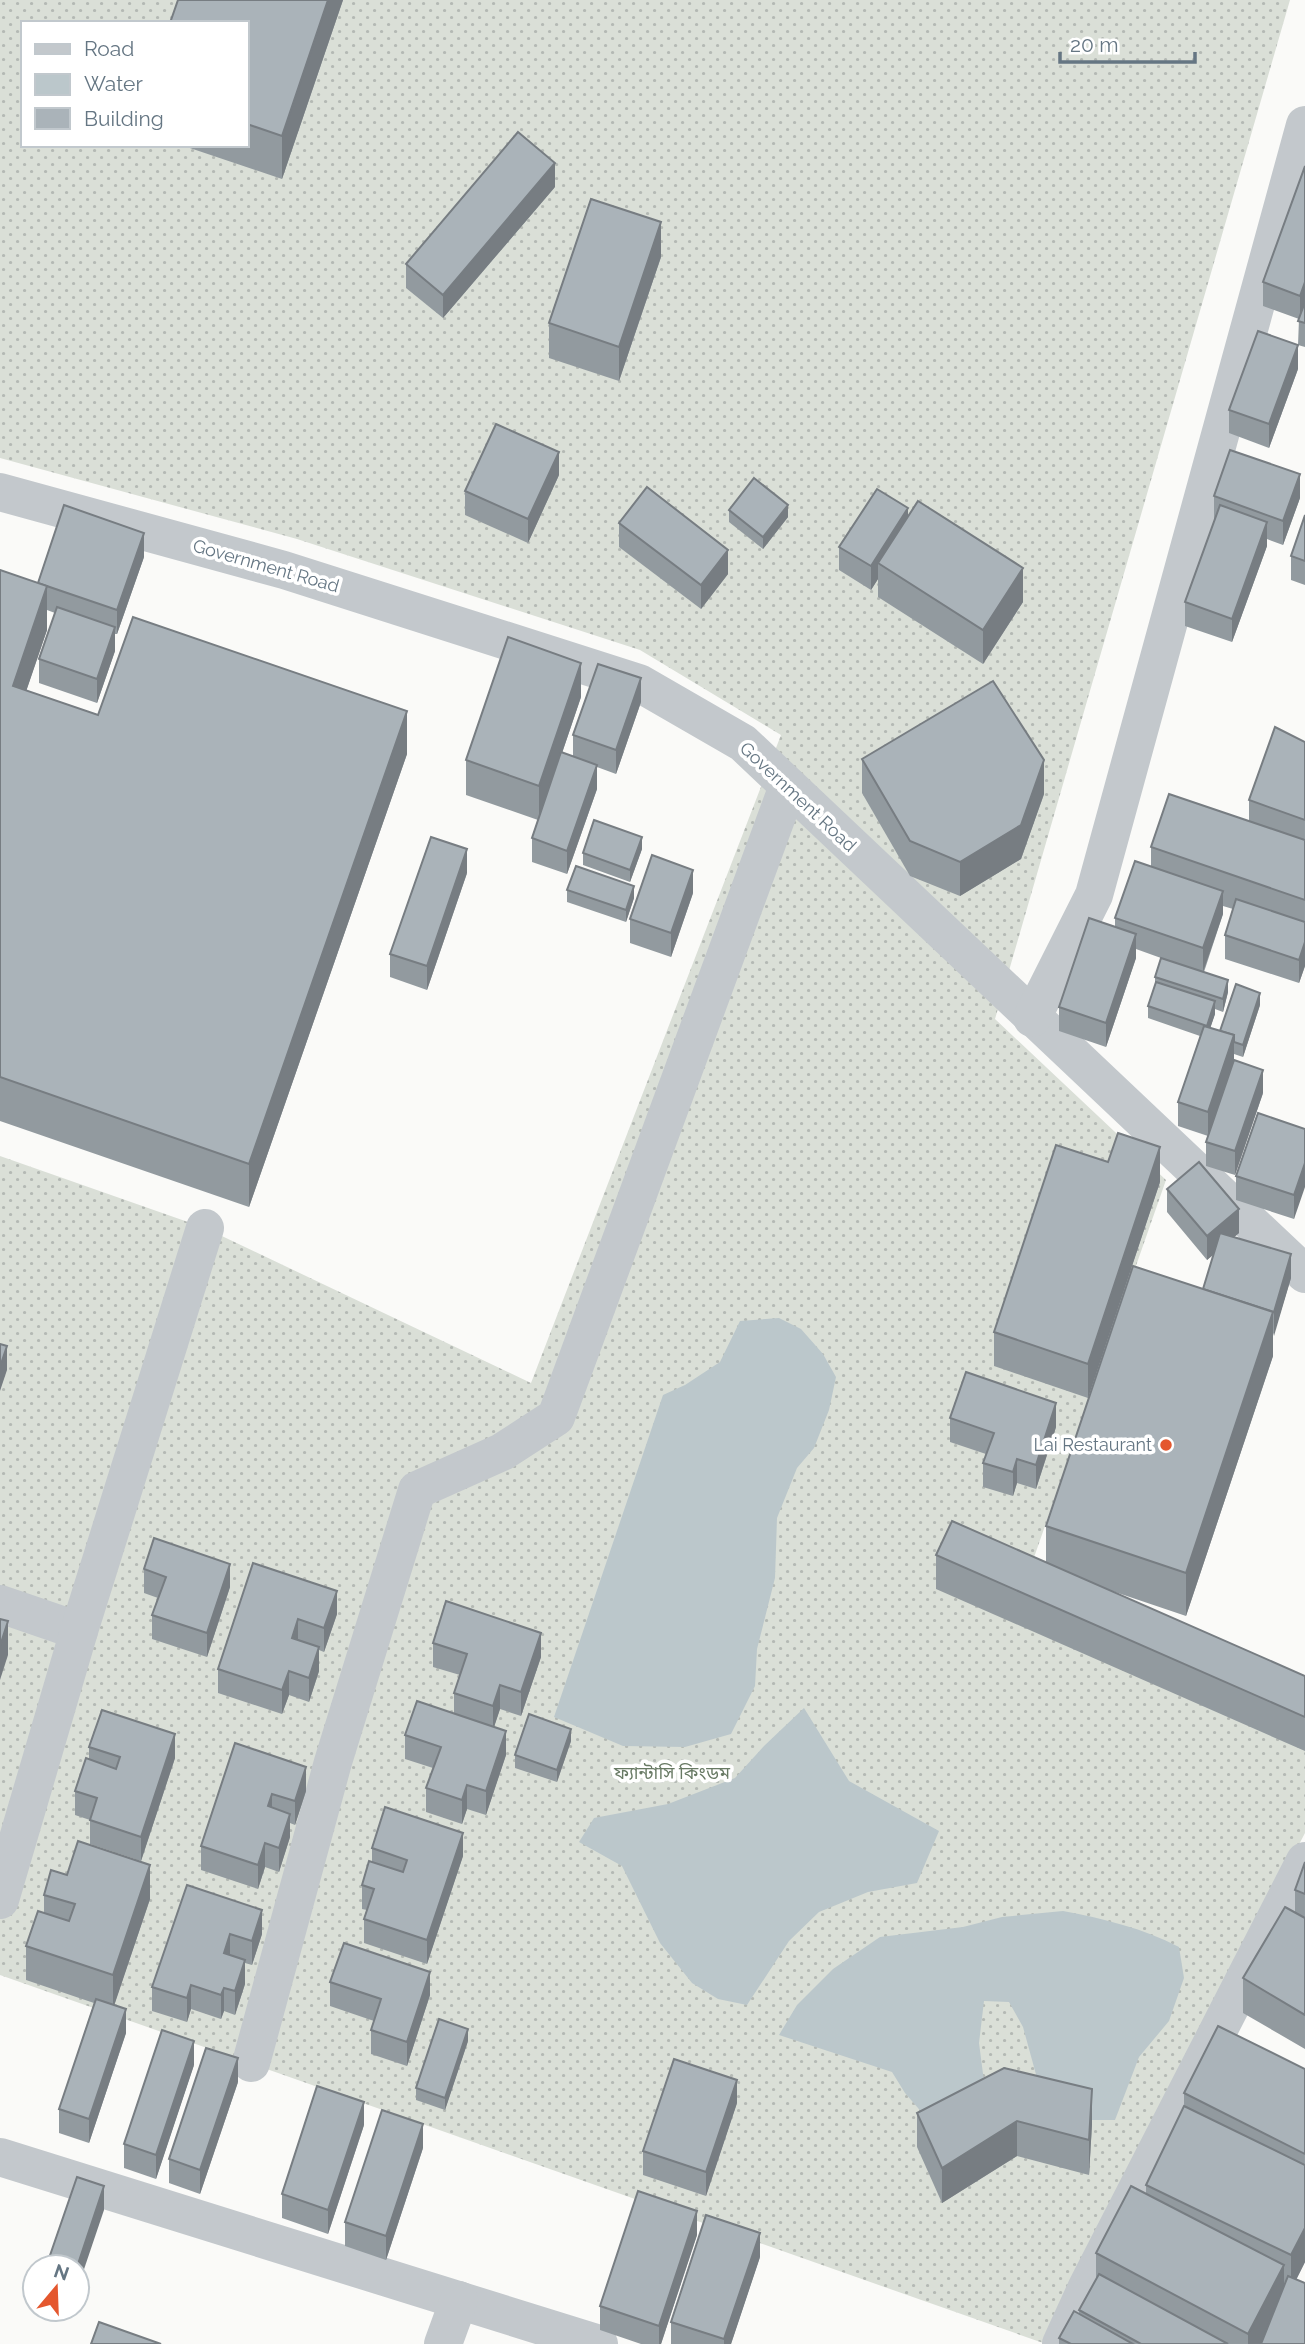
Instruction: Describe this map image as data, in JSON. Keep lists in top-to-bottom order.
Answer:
{
  "streets": {
    "street": ["Government Road"]
  },
  "parks": ["ফ্যান্টাসি কিংডম"],
  "places": ["Lai Restaurant"],
  "legend": ["Road", "Water", "Building"],
  "scale_bar": "20 m",
  "north": "top"
}
